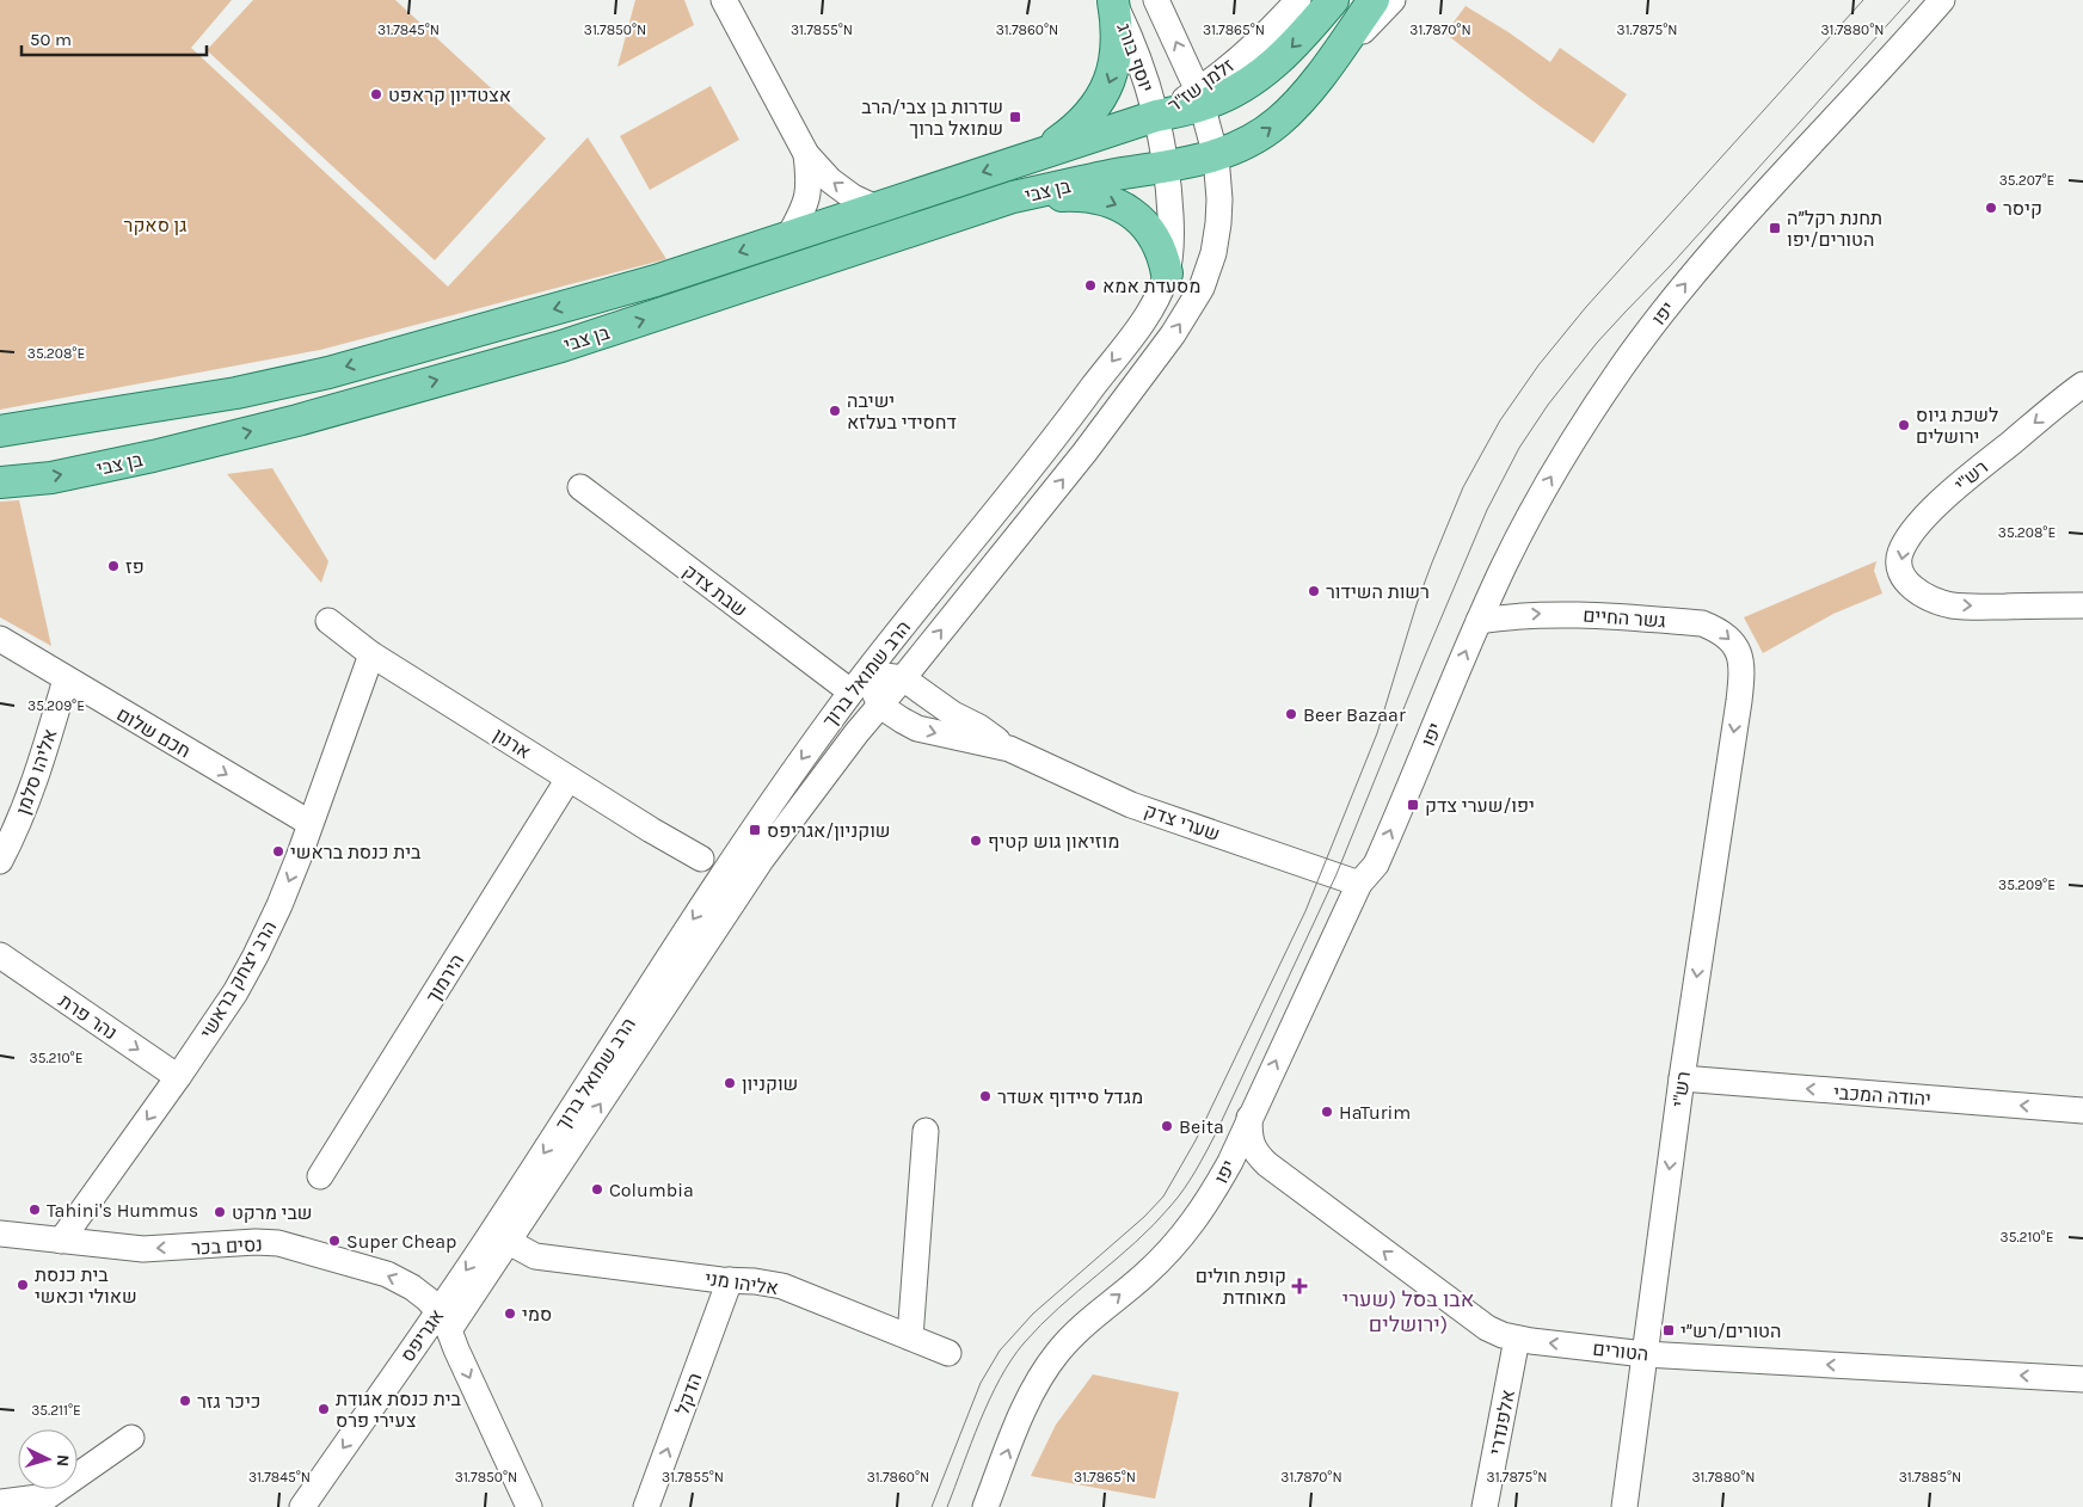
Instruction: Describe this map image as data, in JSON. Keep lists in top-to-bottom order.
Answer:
{
  "streets": {
    "main road": ["זלמן שז\"ר", "בן צבי"],
    "street": [
      "יוסף בורג",
      "יפו",
      "רש\"י",
      "שבת צדק",
      "גשר החיים",
      "הרב שמואל ברוך",
      "חכם שלום",
      "ארנון",
      "אליהו סלמן",
      "שערי צדק",
      "הירמוך",
      "הרב יצחק בראשי",
      "נהר פרת",
      "יהודה המכבי",
      "נסים בכר",
      "אליהו מני",
      "אגריפס",
      "הטורים",
      "הדקל",
      "אלפנדרי"
    ]
  },
  "crossings": [
    ["יוסף בורג", "זלמן שז\"ר"],
    ["יוסף בורג", "בן צבי"],
    ["יוסף בורג", "הרב שמואל ברוך"],
    ["זלמן שז\"ר", "בן צבי"],
    ["זלמן שז\"ר", "הרב שמואל ברוך"],
    ["בן צבי", "הרב שמואל ברוך"],
    ["יפו", "גשר החיים"],
    ["יפו", "שערי צדק"],
    ["יפו", "הטורים"],
    ["רש\"י", "גשר החיים"],
    ["רש\"י", "יהודה המכבי"],
    ["רש\"י", "הטורים"],
    ["שבת צדק", "הרב שמואל ברוך"],
    ["שבת צדק", "שערי צדק"],
    ["הרב שמואל ברוך", "שערי צדק"],
    ["הרב שמואל ברוך", "אליהו מני"],
    ["הרב שמואל ברוך", "אגריפס"],
    ["חכם שלום", "אליהו סלמן"],
    ["חכם שלום", "הרב יצחק בראשי"],
    ["ארנון", "הירמוך"],
    ["ארנון", "הרב יצחק בראשי"],
    ["הרב יצחק בראשי", "נהר פרת"],
    ["הרב יצחק בראשי", "נסים בכר"],
    ["נסים בכר", "אגריפס"],
    ["אליהו מני", "אגריפס"],
    ["אליהו מני", "הדקל"],
    ["הטורים", "אלפנדרי"]
  ],
  "one_way": [
    "יפו",
    "גשר החיים",
    "חכם שלום",
    "הרב יצחק בראשי",
    "נהר פרת",
    "יהודה המכבי",
    "נסים בכר",
    "אגריפס",
    "הטורים",
    "הדקל"
  ],
  "districts": ["אבו בסל (שערי ירושלים)"],
  "parks": ["גן סאקר"],
  "places": {
    "other": [
      "אצטדיון קראפט",
      "קיסר",
      "מסעדת אמא",
      "ישיבה דחסידי בעלזא",
      "לשכת גיוס ירושלים",
      "פז",
      "רשות השידור",
      "Beer Bazaar",
      "מוזיאון גוש קטיף",
      "בית כנסת בראשי",
      "שוקניון",
      "מגדל סיידוף אשדר",
      "HaTurim",
      "Beita",
      "Columbia",
      "Tahini's Hummus",
      "שבי מרקט",
      "Super Cheap",
      "בית כנסת שאולי וכאשי",
      "סמי",
      "כיכר גזר",
      "בית כנסת אגודת צעירי פרס"
    ],
    "transit": [
      "שדרות בן צבי/הרב שמואל ברוך",
      "תחנת רקל״ה הטורים/יפו",
      "יפו/שערי צדק",
      "שוקניון/אגריפס",
      "הטורים/רש״י"
    ],
    "health": ["קופת חולים מאוחדת"]
  },
  "scale_bar": "50 m",
  "north": "right",
  "coordinates": [
    "31.7845°N",
    "31.7850°N",
    "31.7855°N",
    "31.7860°N",
    "31.7865°N",
    "31.7870°N",
    "31.7875°N",
    "31.7880°N",
    "35.207°E",
    "35.208°E",
    "35.209°E",
    "35.210°E",
    "35.211°E",
    "31.7885°N"
  ]
}
